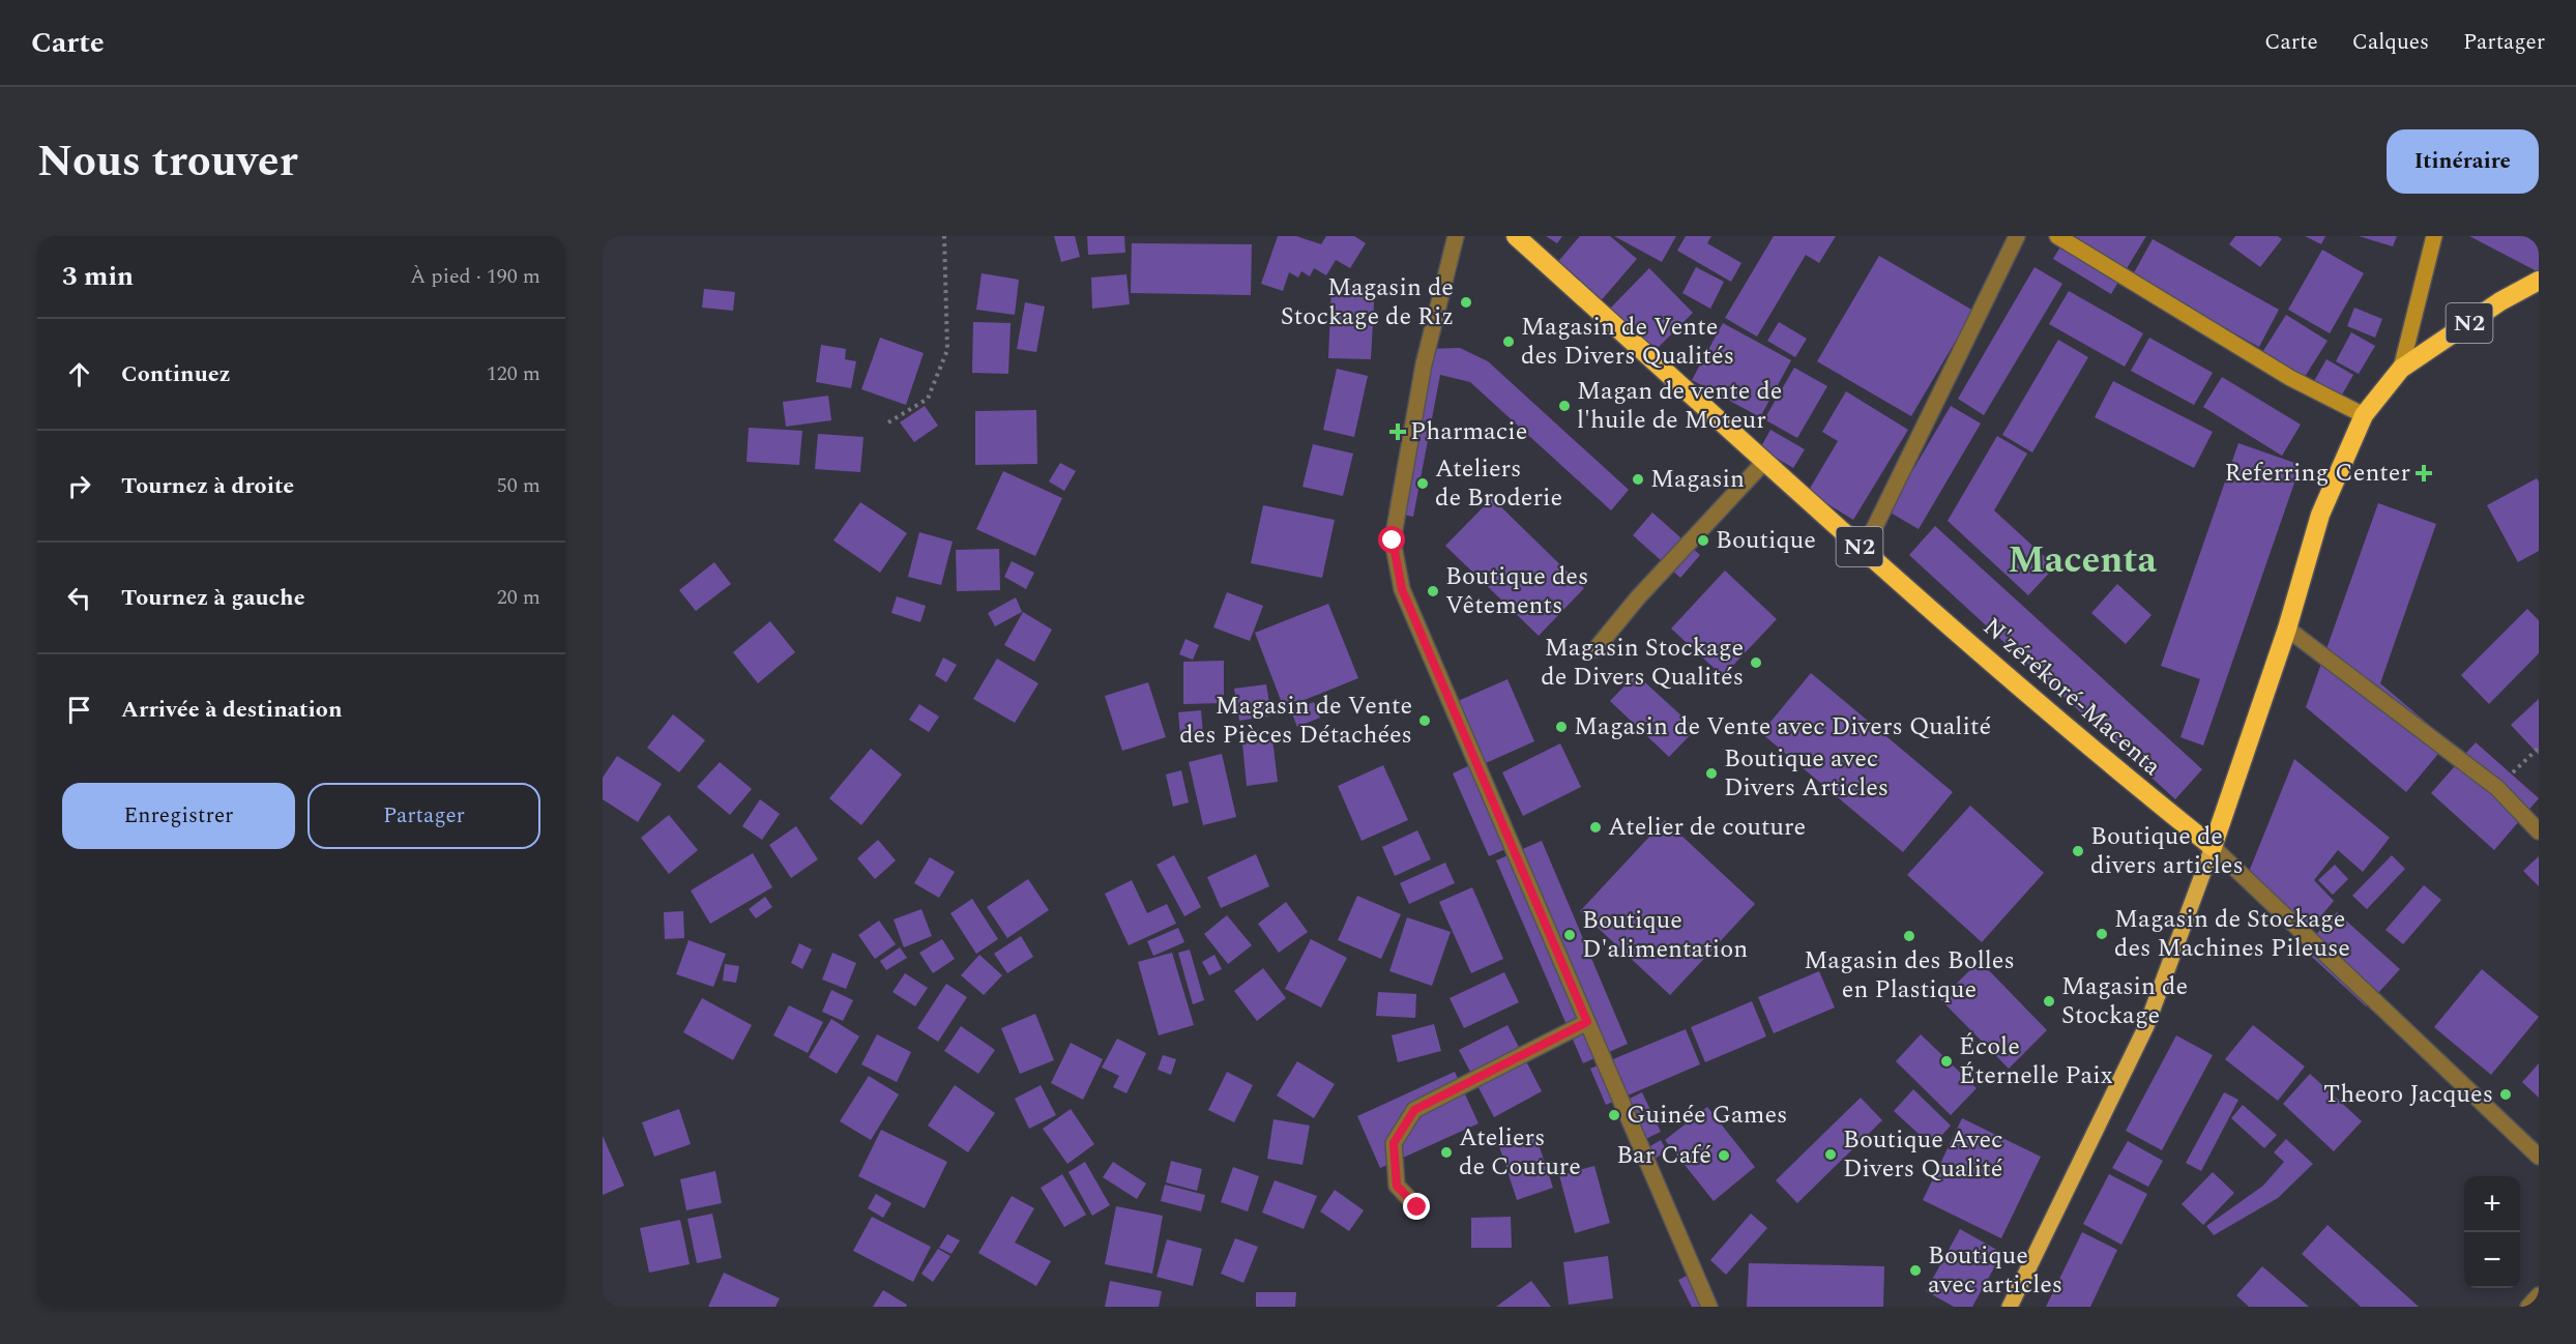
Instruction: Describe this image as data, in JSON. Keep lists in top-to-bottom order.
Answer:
{
  "streets": {
    "highway": ["N2", "N'zérékoré-Macenta"]
  },
  "crossings": [
    ["N2", "N'zérékoré-Macenta"]
  ],
  "districts": ["Macenta"],
  "places": {
    "other": [
      "Magasin de Stockage de Riz",
      "Magasin de Vente des Divers Qualités",
      "Magan de vente de l'huile de Moteur",
      "Magasin",
      "Ateliers de Broderie",
      "Boutique",
      "Boutique des Vêtements",
      "Magasin Stockage de Divers Qualités",
      "Magasin de Vente des Pièces Détachées",
      "Magasin de Vente avec Divers Qualité",
      "Boutique avec Divers Articles",
      "Atelier de couture",
      "Boutique de divers articles",
      "Magasin de Stockage des Machines Pileuse",
      "Boutique D'alimentation",
      "Magasin des Bolles en Plastique",
      "Magasin de Stockage",
      "École Éternelle Paix",
      "Theoro Jacques",
      "Guinée Games",
      "Ateliers de Couture",
      "Boutique Avec Divers Qualité",
      "Bar Café",
      "Boutique avec articles"
    ],
    "health": ["Pharmacie", "Referring Center"]
  },
  "page": {
    "header": "Carte",
    "nav": ["Carte", "Calques", "Partager"],
    "title": "Nous trouver",
    "buttons": [
      "Itinéraire",
      ["Enregistrer", "Partager"]
    ],
    "heading": ["3 min", "À pied · 190 m"],
    "list": [
      ["Continuez", "120 m"],
      ["Tournez à droite", "50 m"],
      ["Tournez à gauche", "20 m"],
      "Arrivée à destination"
    ],
    "map_buttons": ["+", "−"]
  }
}
